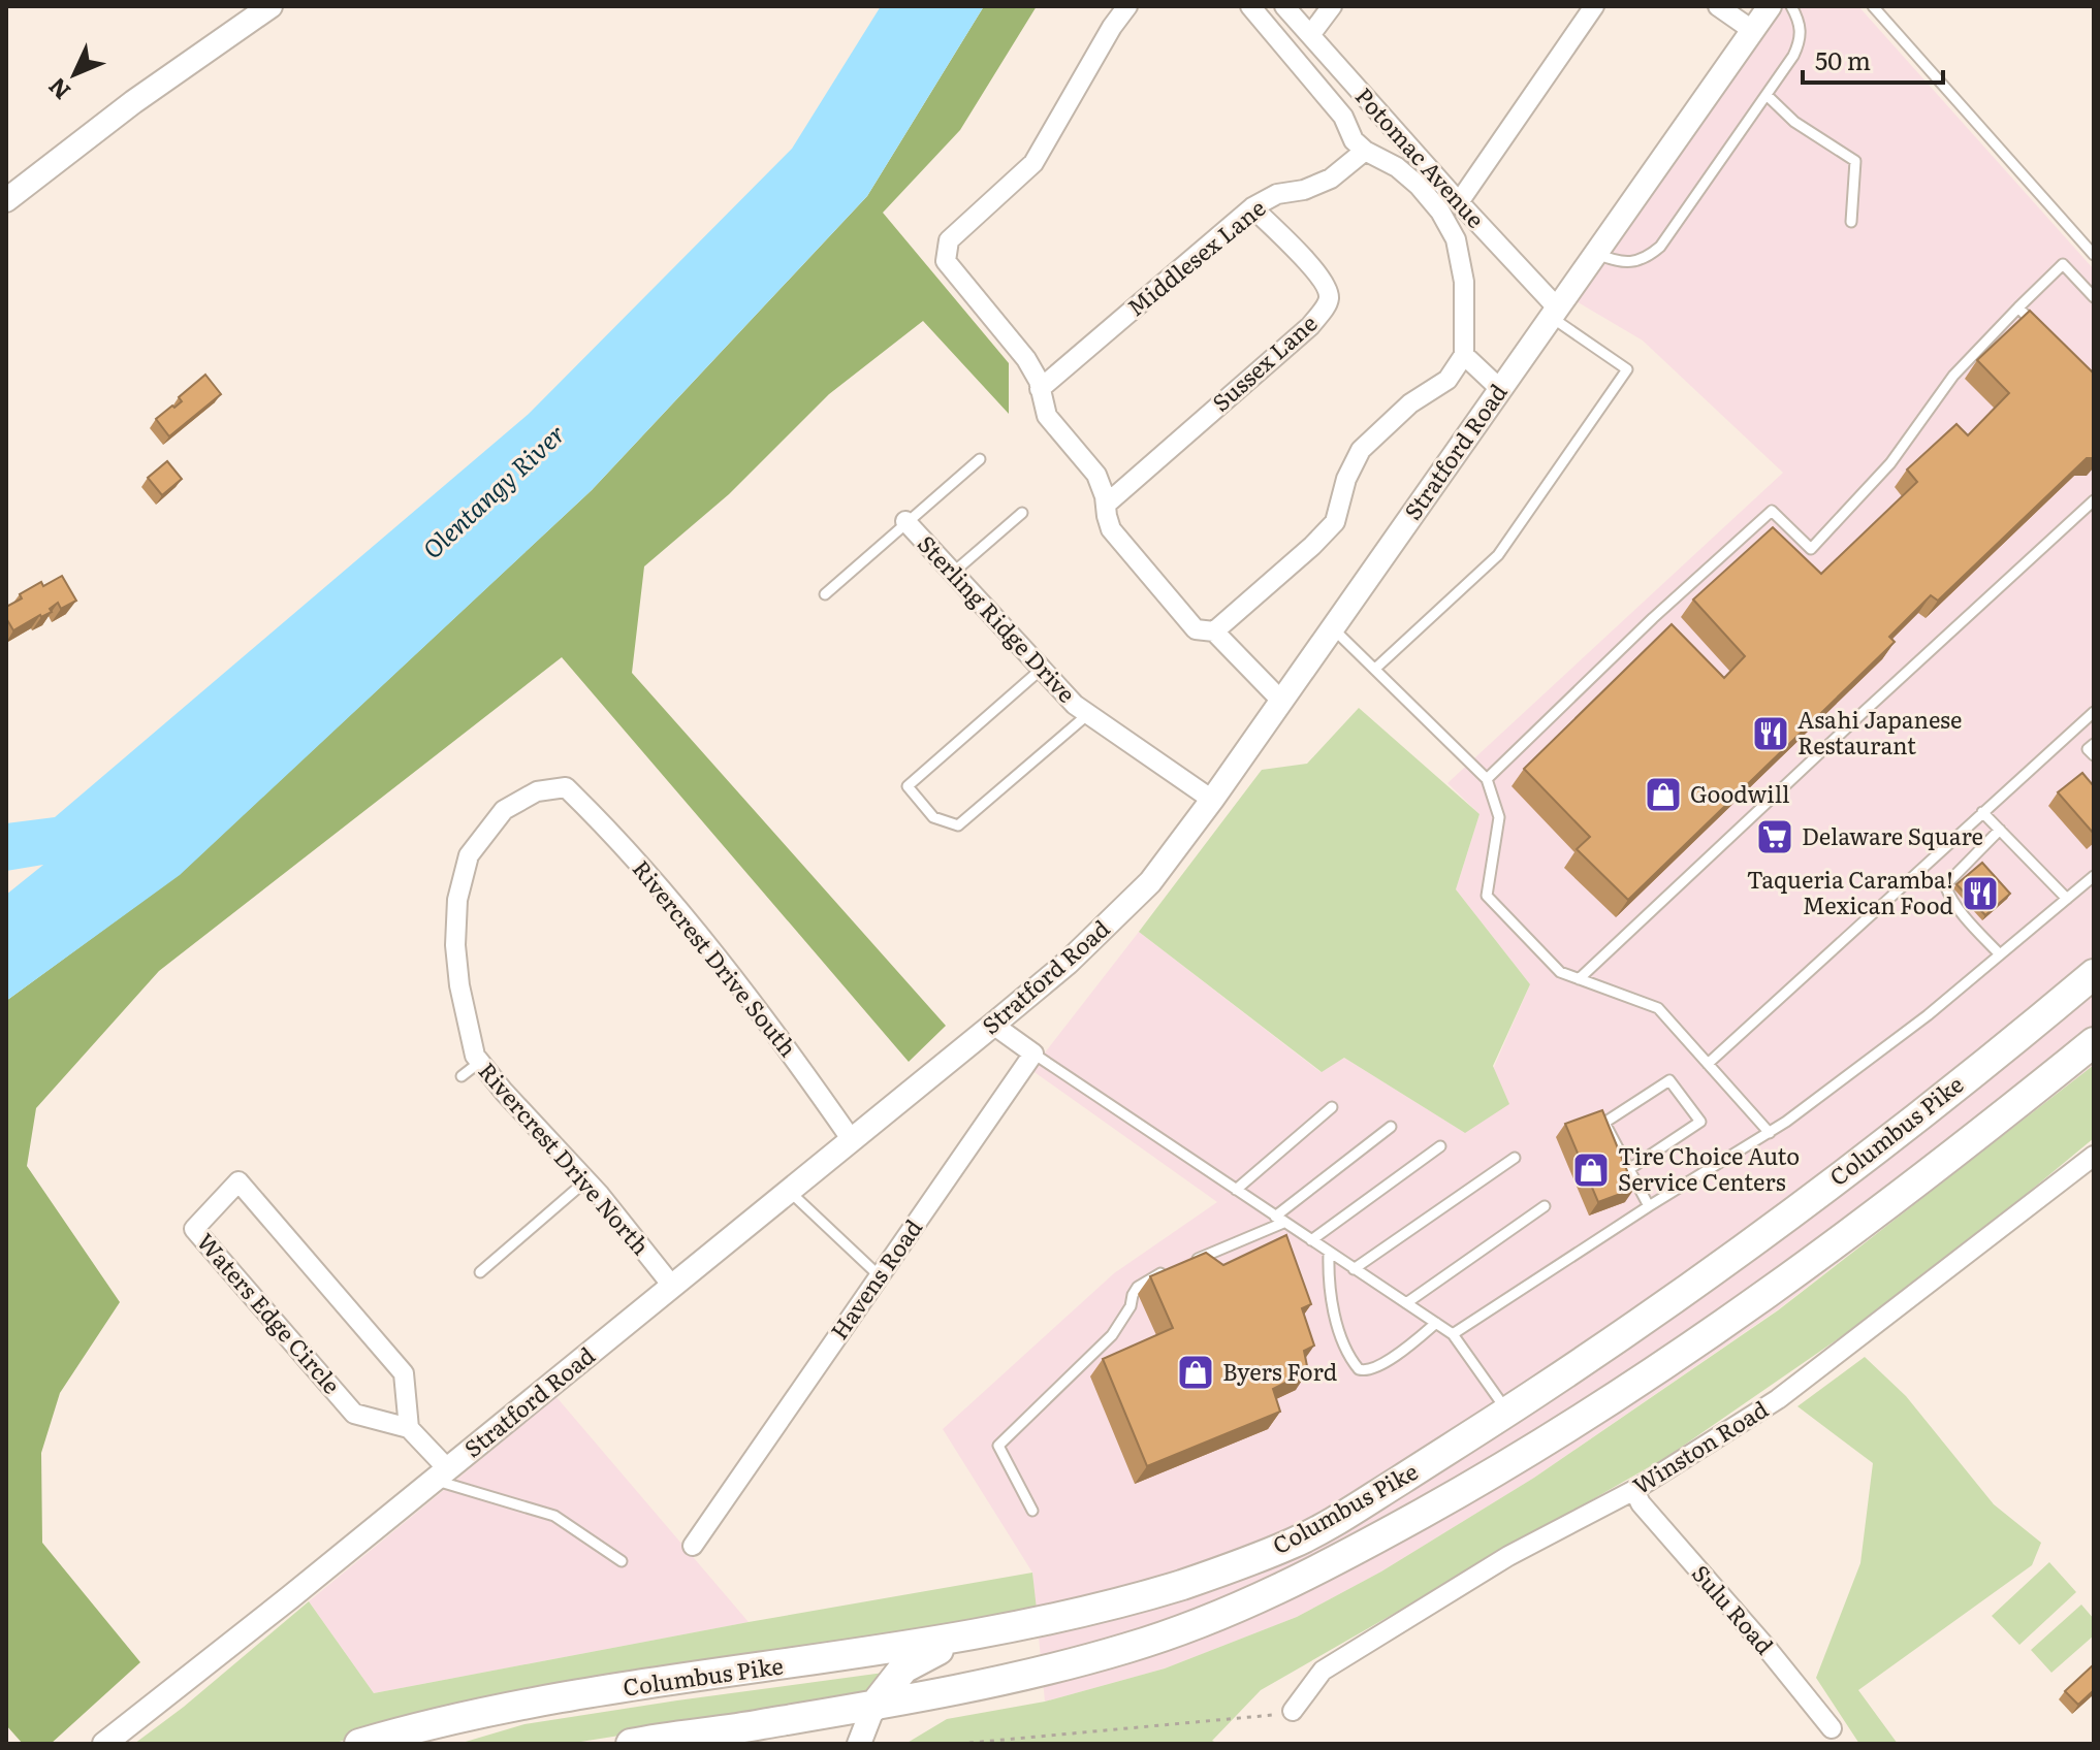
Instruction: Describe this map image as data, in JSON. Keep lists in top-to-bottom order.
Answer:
{
  "streets": {
    "highway": ["Columbus Pike"],
    "street": [
      "Potomac Avenue",
      "Middlesex Lane",
      "Sussex Lane",
      "Stratford Road",
      "Sterling Ridge Drive",
      "Rivercrest Drive South",
      "Rivercrest Drive North",
      "Havens Road",
      "Waters Edge Circle",
      "Winston Road",
      "Sulu Road"
    ]
  },
  "crossings": [
    ["Potomac Avenue", "Stratford Road"],
    ["Middlesex Lane", "Sussex Lane"],
    ["Stratford Road", "Sterling Ridge Drive"],
    ["Stratford Road", "Rivercrest Drive South"],
    ["Stratford Road", "Rivercrest Drive North"],
    ["Rivercrest Drive South", "Rivercrest Drive North"],
    ["Winston Road", "Sulu Road"]
  ],
  "water": ["Olentangy River"],
  "places": {
    "restaurant": ["Asahi Japanese Restaurant", "Taqueria Caramba! Mexican Food"],
    "shop": ["Goodwill", "Tire Choice Auto Service Centers", "Byers Ford"],
    "supermarket": ["Delaware Square"]
  },
  "scale_bar": "50 m",
  "north": "bottom left"
}
